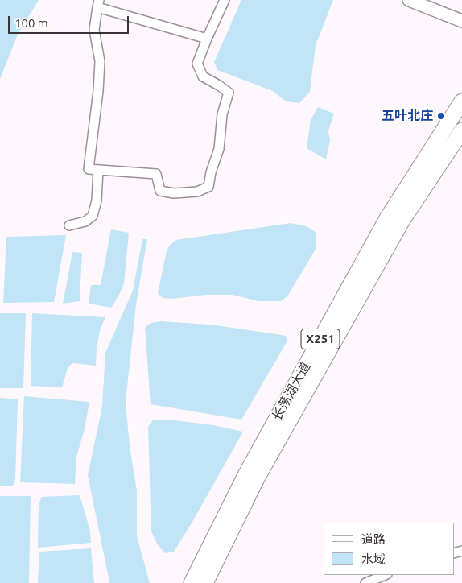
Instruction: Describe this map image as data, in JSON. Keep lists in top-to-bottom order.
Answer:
{
  "streets": {
    "main road": ["X251", "长荡湖大道"]
  },
  "places": ["五叶北庄"],
  "legend": ["道路", "水域"],
  "scale_bar": "100 m"
}
